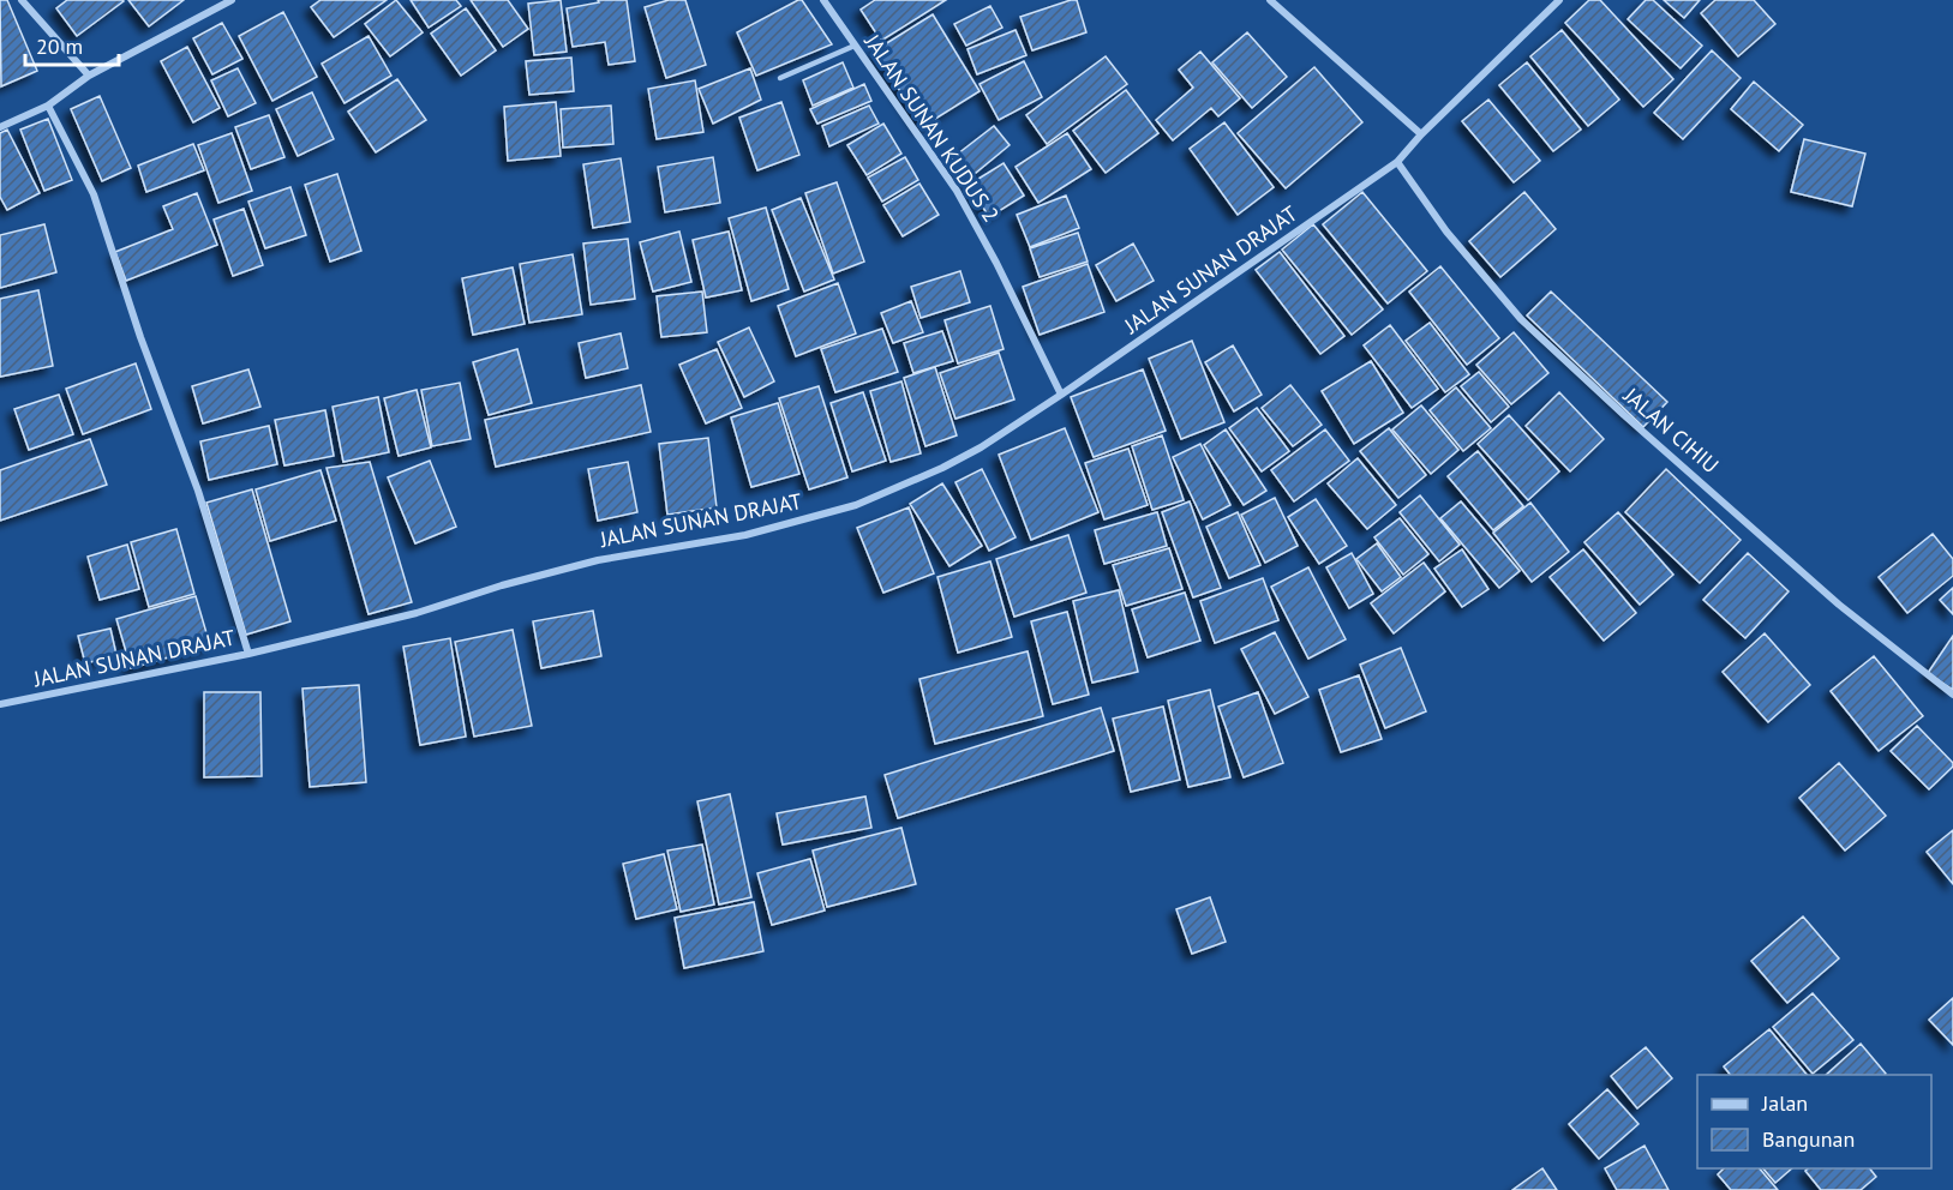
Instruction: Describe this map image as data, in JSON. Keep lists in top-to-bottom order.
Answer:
{
  "streets": {
    "street": ["JALAN SUNAN KUDUS 2", "JALAN SUNAN DRAJAT", "JALAN CIHIU"]
  },
  "crossings": [
    ["JALAN SUNAN KUDUS 2", "JALAN SUNAN DRAJAT"],
    ["JALAN SUNAN DRAJAT", "JALAN CIHIU"]
  ],
  "legend": ["Jalan", "Bangunan"],
  "scale_bar": "20 m"
}
